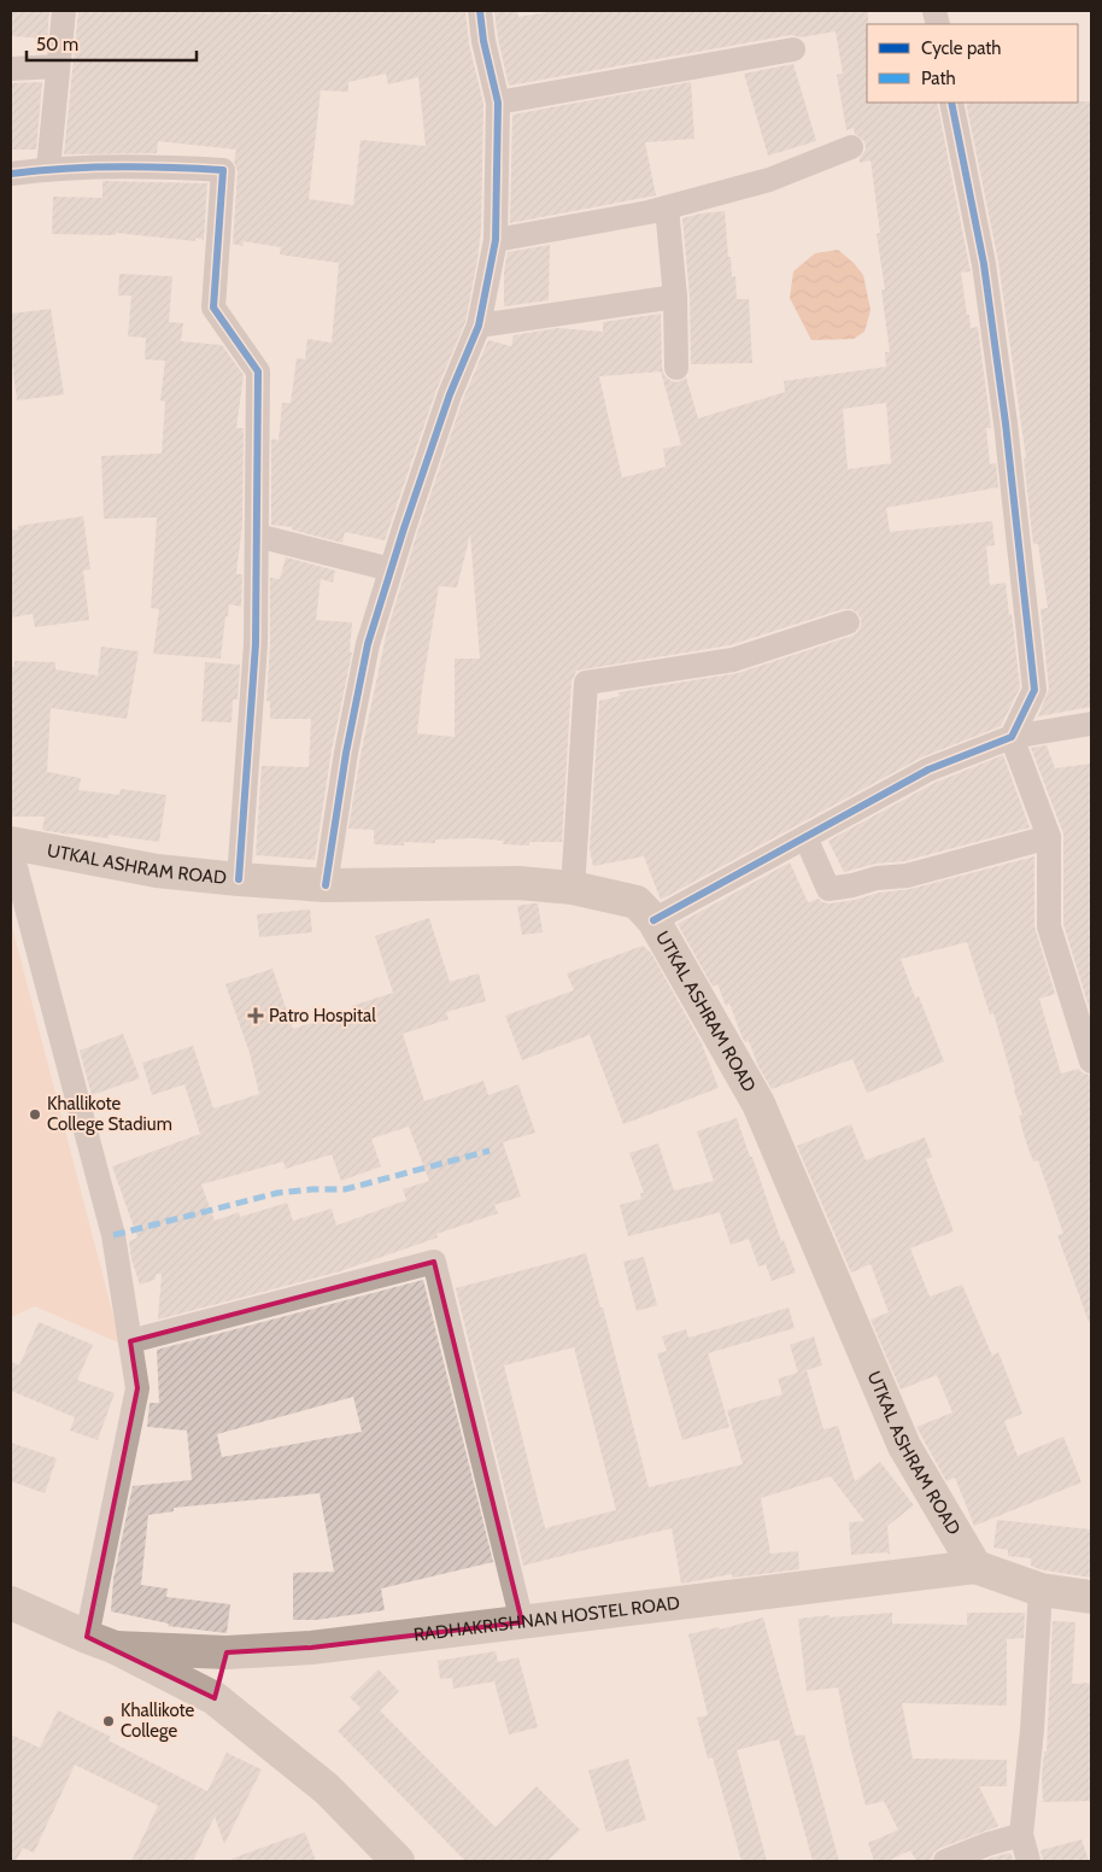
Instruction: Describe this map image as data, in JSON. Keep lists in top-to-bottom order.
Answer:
{
  "streets": {
    "main road": ["UTKAL ASHRAM ROAD", "RADHAKRISHNAN HOSTEL ROAD"]
  },
  "crossings": [
    ["UTKAL ASHRAM ROAD", "RADHAKRISHNAN HOSTEL ROAD"]
  ],
  "places": {
    "health": ["Patro Hospital"],
    "other": ["Khallikote College Stadium", "Khallikote College"]
  },
  "legend": ["Cycle path", "Path"],
  "scale_bar": "50 m"
}
